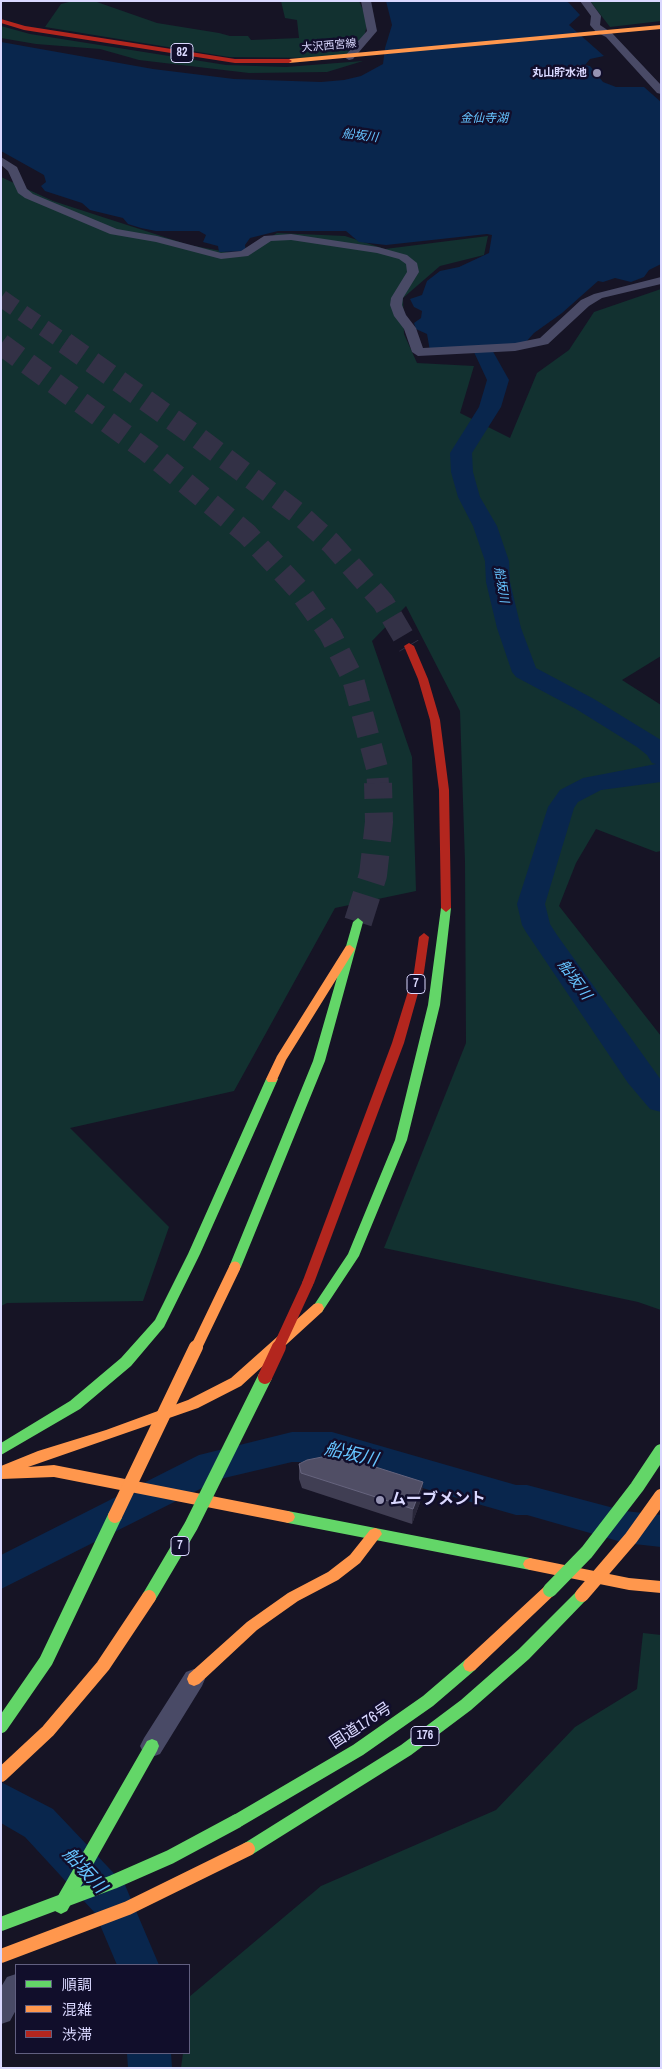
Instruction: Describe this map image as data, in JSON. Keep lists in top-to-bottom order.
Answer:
{
  "streets": {
    "main road": [
      "大沢西宮線",
      "82",
      "7",
      "国道176号",
      "176"
    ]
  },
  "water": ["金仙寺湖", "船坂川"],
  "places": ["丸山貯水池", "ムーブメント"],
  "legend": ["順調", "混雑", "渋滞"]
}
